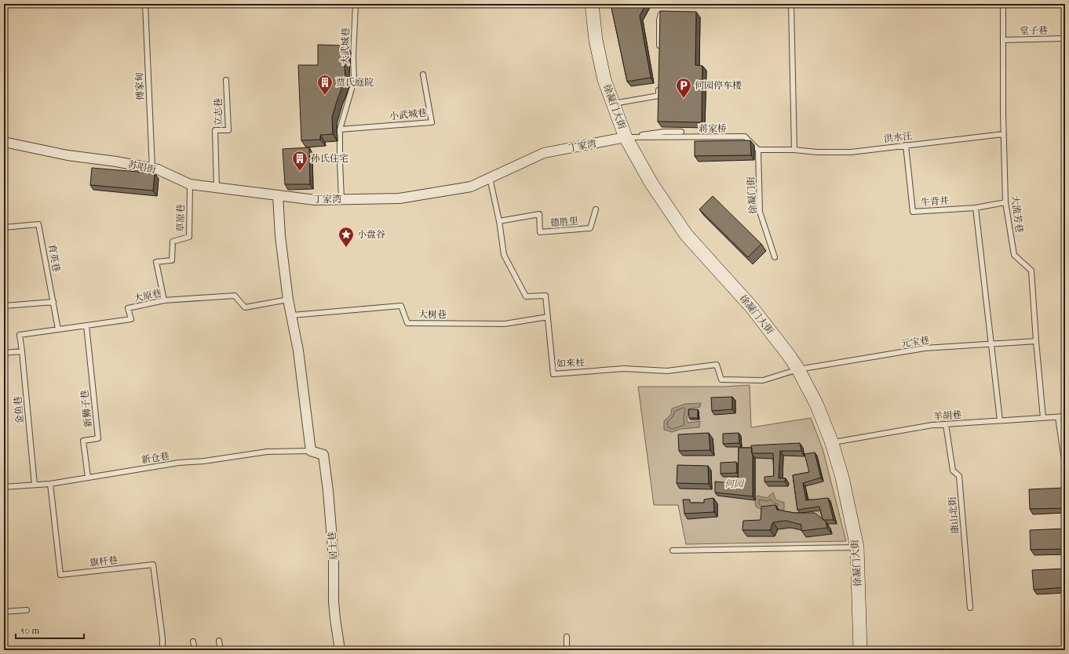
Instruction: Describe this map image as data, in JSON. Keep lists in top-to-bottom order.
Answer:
{
  "streets": {
    "street": [
      "徐凝门大街",
      "丁家湾",
      "苏唱街",
      "居士巷"
    ],
    "lane": [
      "堂子巷",
      "大武城巷",
      "傅家甸",
      "立志巷",
      "小武城巷",
      "蒋家桥",
      "洪水汪",
      "徐凝门街",
      "牛背井",
      "大流芳巷",
      "草原巷",
      "德胜里",
      "育英巷",
      "大原巷",
      "大树巷",
      "元宝巷",
      "如来柱",
      "新狮子巷",
      "金鱼巷",
      "羊胡巷",
      "新仓巷",
      "康山北街",
      "旗杆巷"
    ]
  },
  "crossings": [
    ["堂子巷", "大流芳巷"],
    ["大武城巷", "小武城巷"],
    ["大武城巷", "丁家湾"],
    ["傅家甸", "苏唱街"],
    ["徐凝门大街", "蒋家桥"],
    ["徐凝门大街", "丁家湾"],
    ["徐凝门大街", "元宝巷"],
    ["徐凝门大街", "如来柱"],
    ["徐凝门大街", "羊胡巷"],
    ["立志巷", "苏唱街"],
    ["蒋家桥", "丁家湾"],
    ["蒋家桥", "徐凝门街"],
    ["洪水汪", "牛背井"],
    ["洪水汪", "大流芳巷"],
    ["丁家湾", "苏唱街"],
    ["丁家湾", "如来柱"],
    ["苏唱街", "草原巷"],
    ["牛背井", "大流芳巷"],
    ["大流芳巷", "元宝巷"],
    ["大流芳巷", "羊胡巷"],
    ["草原巷", "大原巷"],
    ["德胜里", "如来柱"],
    ["育英巷", "大原巷"],
    ["大原巷", "新狮子巷"],
    ["大原巷", "金鱼巷"],
    ["大树巷", "如来柱"],
    ["元宝巷", "如来柱"],
    ["新狮子巷", "新仓巷"],
    ["金鱼巷", "新仓巷"],
    ["羊胡巷", "康山北街"],
    ["新仓巷", "居士巷"],
    ["新仓巷", "旗杆巷"]
  ],
  "parks": ["何园"],
  "places": {
    "building": ["贾氏庭院", "孙氏住宅"],
    "parking": ["何园停车楼"],
    "place": ["小盘谷"]
  },
  "scale_bar": "50 m"
}
